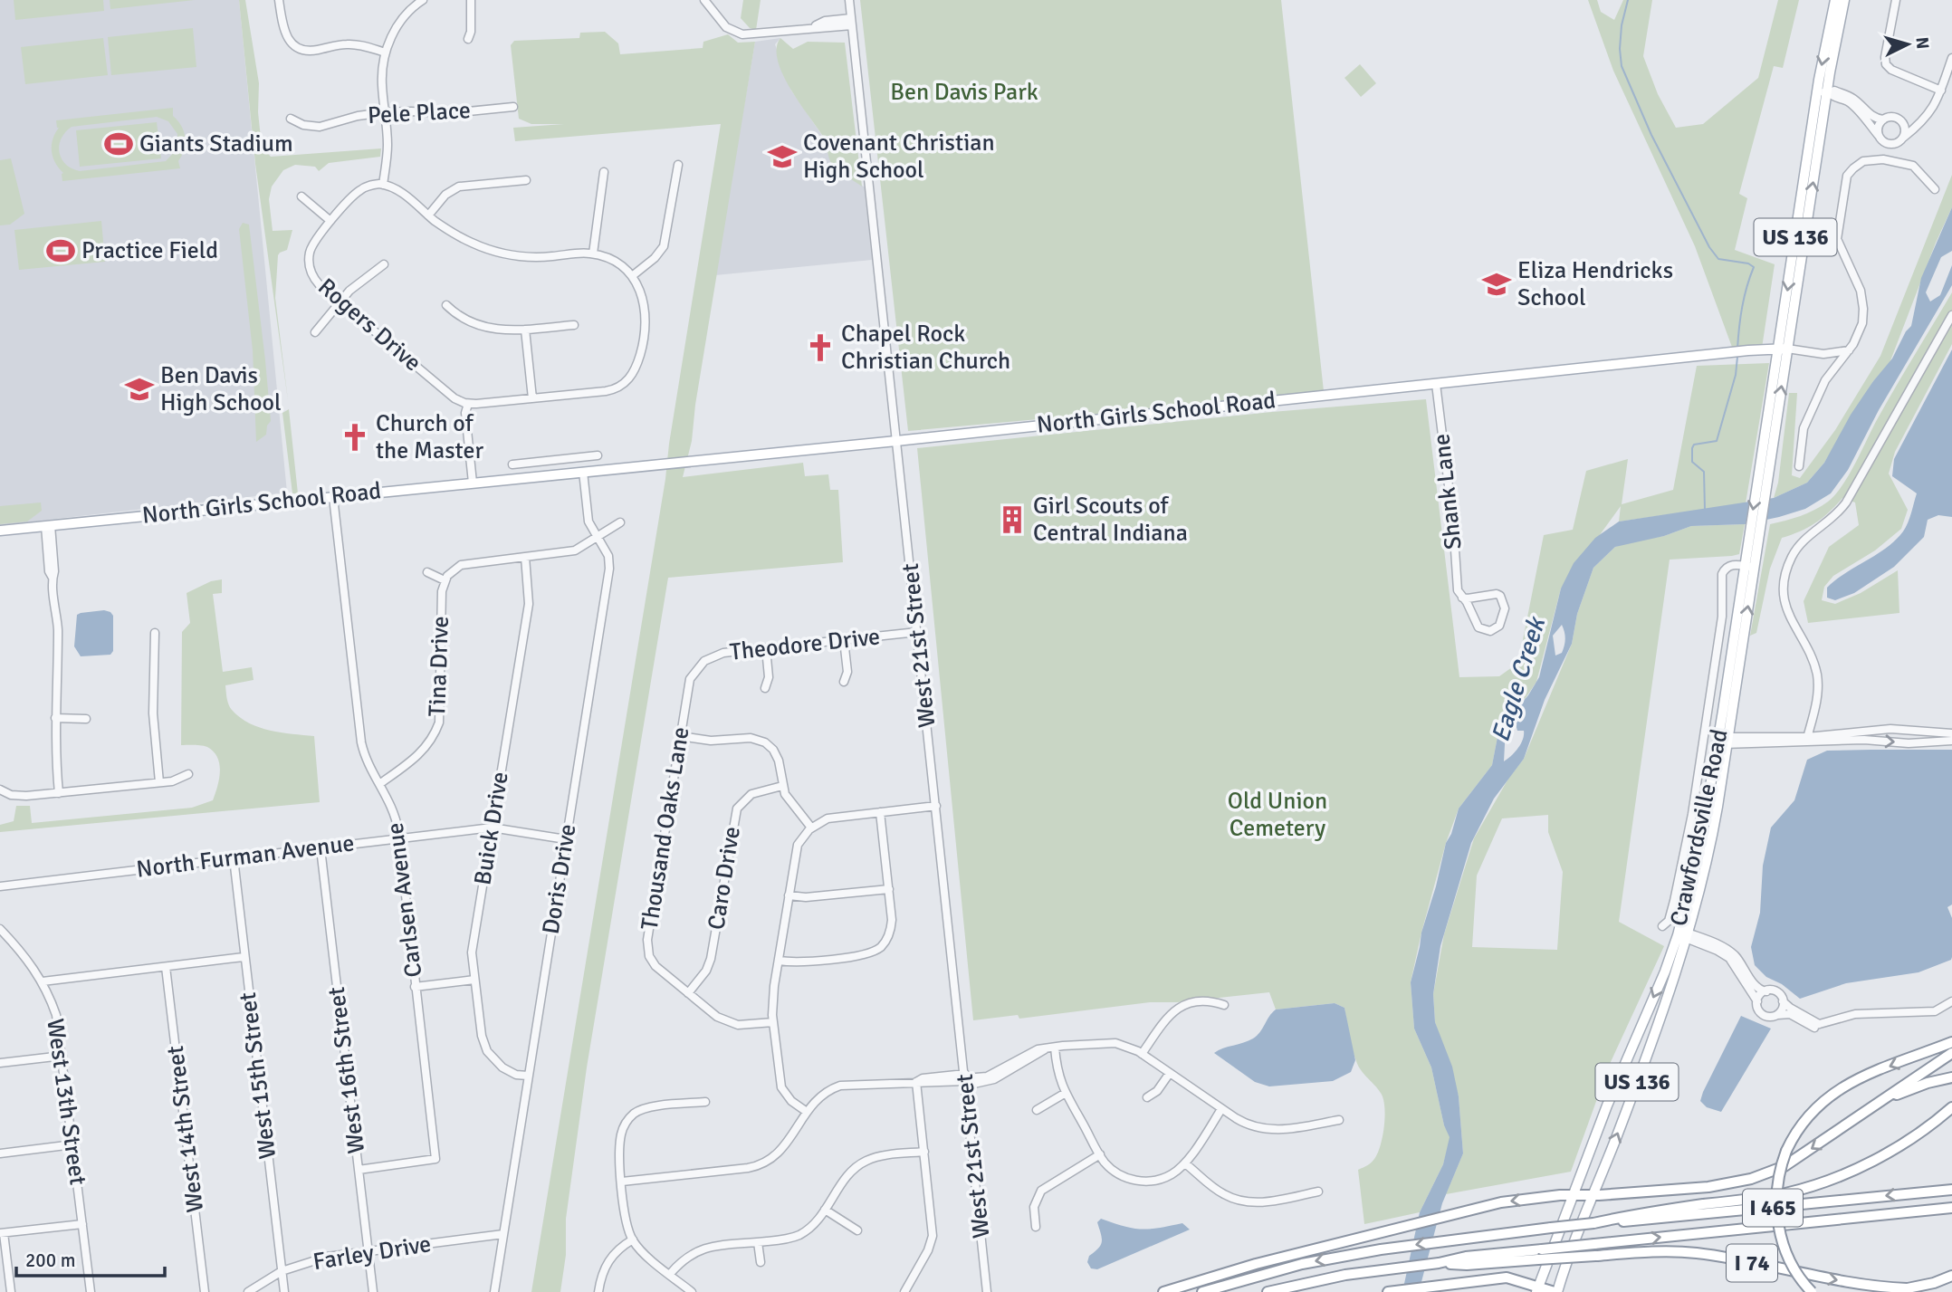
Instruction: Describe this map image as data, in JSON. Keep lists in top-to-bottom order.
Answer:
{
  "streets": {
    "highway": ["I 465", "I 74"],
    "main road": ["US 136", "North Girls School Road", "Crawfordsville Road"],
    "street": [
      "Pele Place",
      "Rogers Drive",
      "Shank Lane",
      "Theodore Drive",
      "West 21st Street",
      "Tina Drive",
      "Buick Drive",
      "Thousand Oaks Lane",
      "North Furman Avenue",
      "Caro Drive",
      "Doris Drive",
      "Carlsen Avenue",
      "West 16th Street",
      "West 15th Street",
      "West 13th Street",
      "West 14th Street",
      "Farley Drive"
    ]
  },
  "crossings": [
    ["North Girls School Road", "Shank Lane"],
    ["North Girls School Road", "West 21st Street"],
    ["North Girls School Road", "Crawfordsville Road"],
    ["North Girls School Road", "Doris Drive"],
    ["North Girls School Road", "Carlsen Avenue"],
    ["Theodore Drive", "West 21st Street"],
    ["Theodore Drive", "Thousand Oaks Lane"],
    ["Tina Drive", "Carlsen Avenue"],
    ["Buick Drive", "North Furman Avenue"],
    ["Buick Drive", "Doris Drive"],
    ["Thousand Oaks Lane", "Caro Drive"],
    ["North Furman Avenue", "Doris Drive"],
    ["North Furman Avenue", "Carlsen Avenue"],
    ["North Furman Avenue", "West 16th Street"],
    ["North Furman Avenue", "West 15th Street"],
    ["Doris Drive", "Farley Drive"],
    ["Carlsen Avenue", "West 16th Street"],
    ["West 16th Street", "Farley Drive"],
    ["West 15th Street", "Farley Drive"],
    ["I 465", "I 74"]
  ],
  "water": ["Eagle Creek"],
  "parks": ["Ben Davis Park", "Old Union Cemetery"],
  "places": {
    "sports": ["Giants Stadium", "Practice Field"],
    "school or university": ["Covenant Christian High School", "Eliza Hendricks School", "Ben Davis High School"],
    "church": ["Chapel Rock Christian Church", "Church of the Master"],
    "building": ["Girl Scouts of Central Indiana"]
  },
  "scale_bar": "200 m",
  "north": "right"
}
